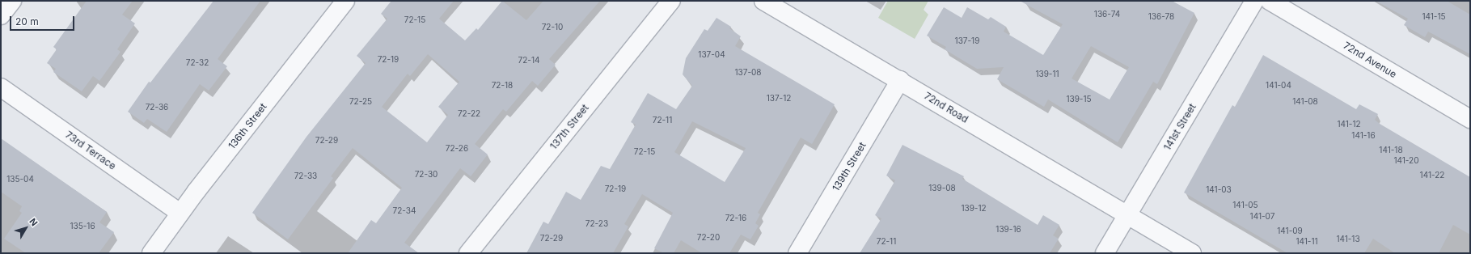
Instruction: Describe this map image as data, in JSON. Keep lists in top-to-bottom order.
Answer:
{
  "streets": {
    "street": [
      "72nd Avenue",
      "72nd Road",
      "136th Street",
      "137th Street",
      "141st Street",
      "73rd Terrace",
      "139th Street"
    ]
  },
  "crossings": [
    ["72nd Road", "141st Street"],
    ["72nd Road", "139th Street"],
    ["136th Street", "73rd Terrace"]
  ],
  "house_numbers": [
    "136-74",
    "136-78",
    "141-15",
    "72-15",
    "72-10",
    "137-19",
    "137-04",
    "72-19",
    "72-14",
    "72-32",
    "137-08",
    "139-11",
    "72-18",
    "141-04",
    "137-12",
    "139-15",
    "72-25",
    "141-08",
    "72-36",
    "72-22",
    "72-11",
    "141-12",
    "141-16",
    "72-29",
    "72-26",
    "141-18",
    "72-15",
    "141-20",
    "72-30",
    "141-22",
    "72-33",
    "135-04",
    "139-08",
    "72-19",
    "141-03",
    "141-05",
    "139-12",
    "72-34",
    "141-07",
    "72-16",
    "72-23",
    "135-16",
    "139-16",
    "141-09",
    "72-20",
    "72-29",
    "141-13",
    "72-11",
    "141-11"
  ],
  "scale_bar": "20 m",
  "north": "top right"
}
